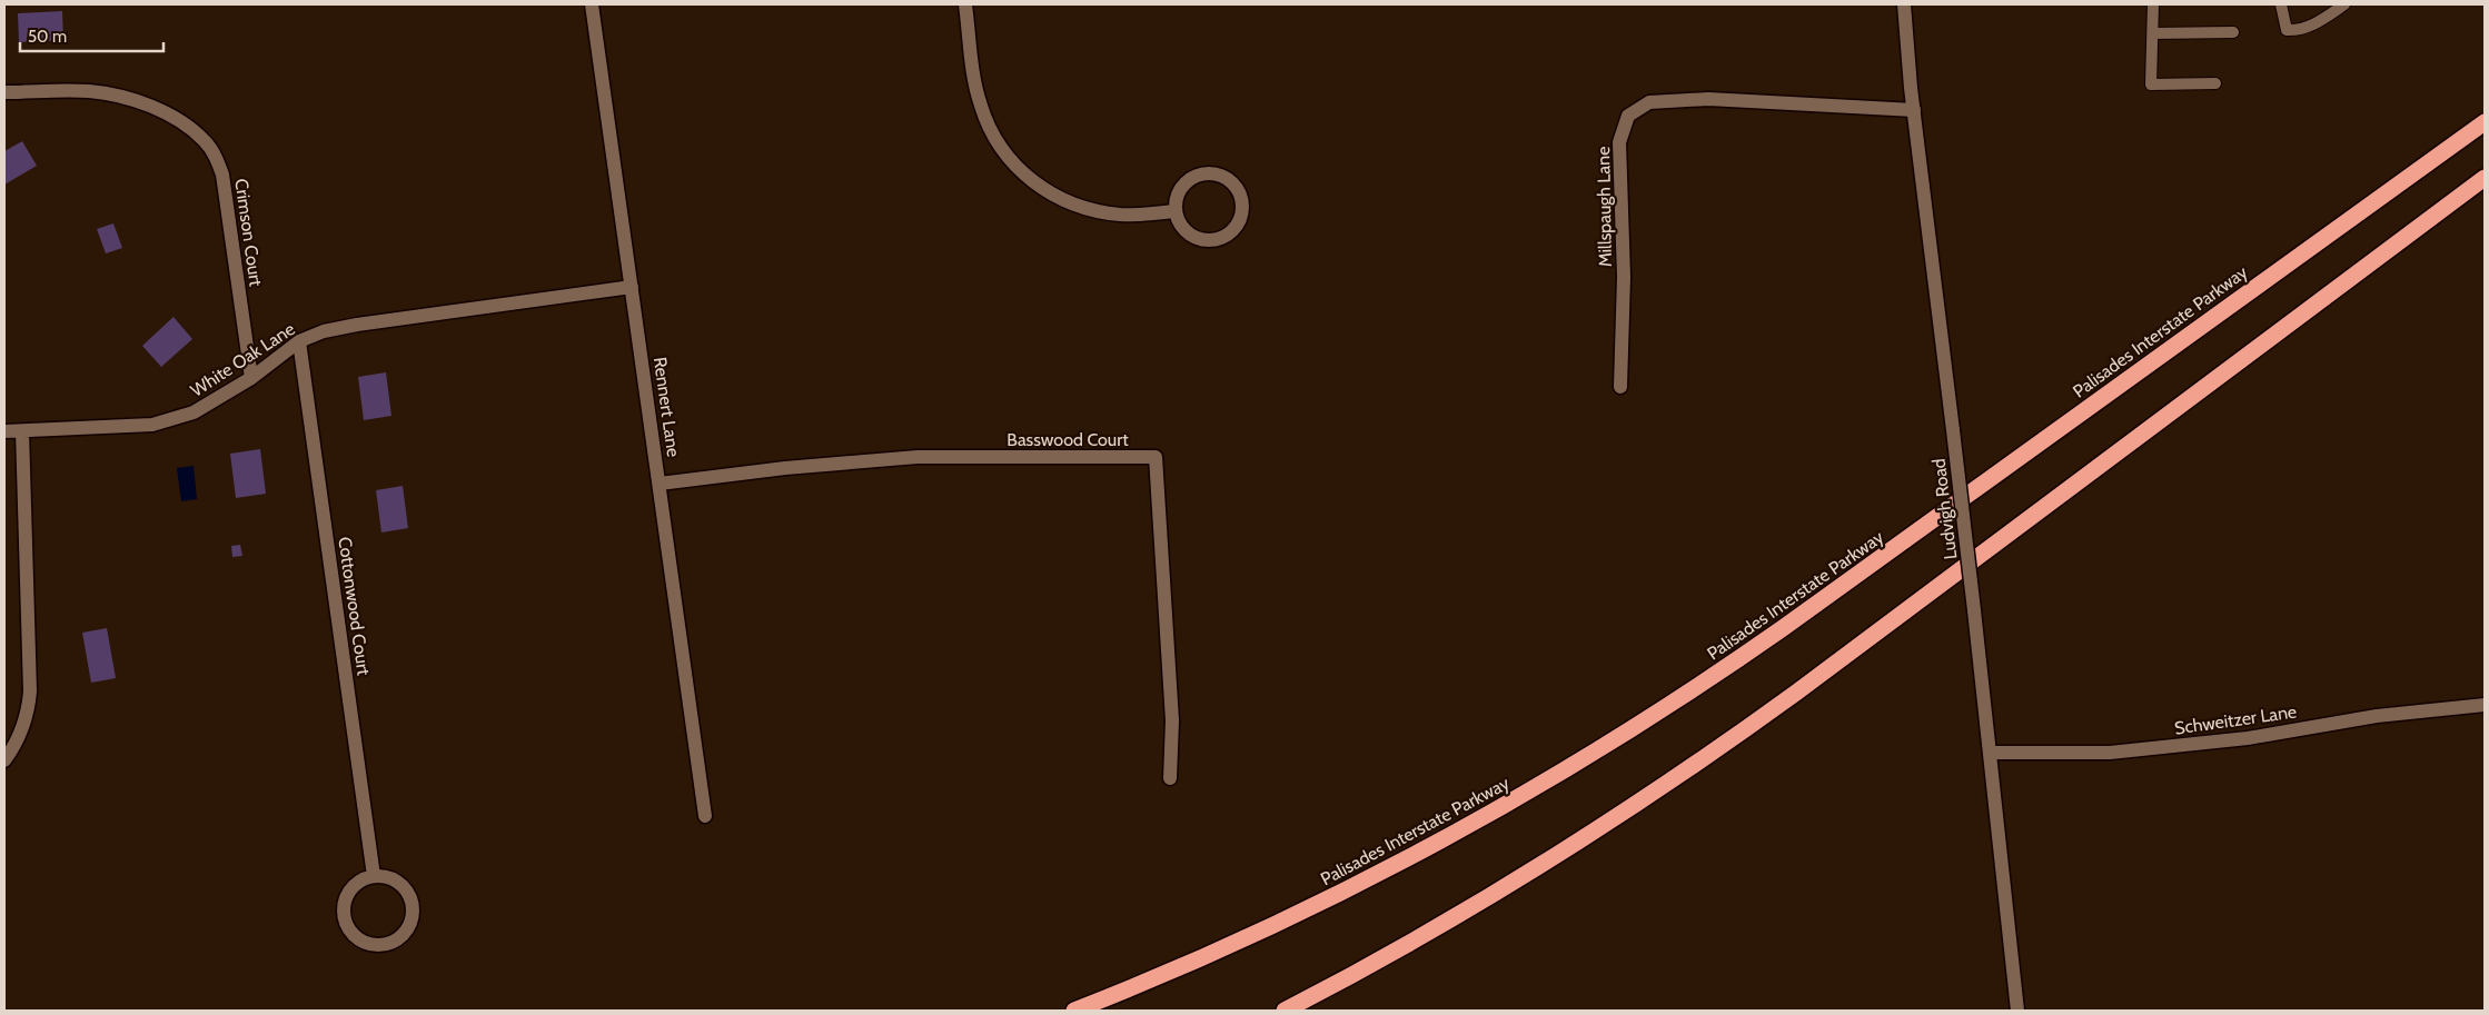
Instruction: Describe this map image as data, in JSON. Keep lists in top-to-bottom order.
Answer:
{
  "streets": {
    "highway": ["Palisades Interstate Parkway"],
    "street": [
      "Millspaugh Lane",
      "Crimson Court",
      "White Oak Lane",
      "Rennert Lane",
      "Basswood Court",
      "Ludvigh Road",
      "Cottonwood Court",
      "Schweitzer Lane"
    ]
  },
  "crossings": [
    ["Millspaugh Lane", "Ludvigh Road"],
    ["Crimson Court", "White Oak Lane"],
    ["White Oak Lane", "Rennert Lane"],
    ["White Oak Lane", "Cottonwood Court"],
    ["Rennert Lane", "Basswood Court"],
    ["Ludvigh Road", "Schweitzer Lane"]
  ],
  "scale_bar": "50 m"
}
